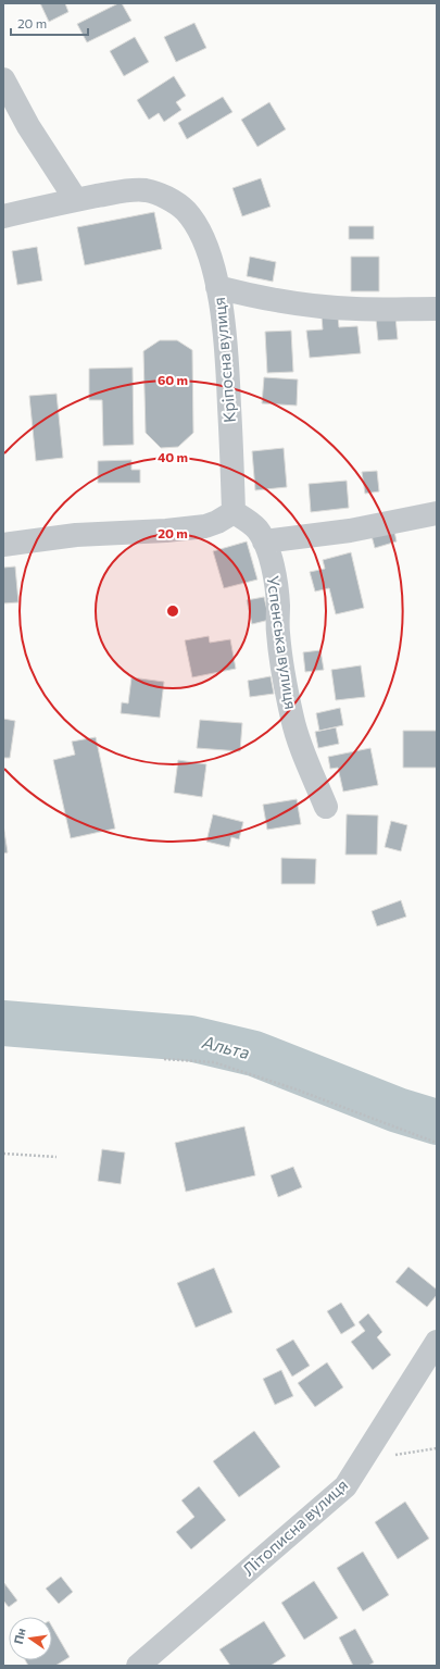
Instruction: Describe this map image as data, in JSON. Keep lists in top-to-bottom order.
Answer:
{
  "streets": {
    "street": ["Кріпосна вулиця", "Успенська вулиця", "Літописна вулиця"]
  },
  "crossings": [
    ["Кріпосна вулиця", "Успенська вулиця"]
  ],
  "water": ["Альта"],
  "scale_bar": "20 m",
  "north": "left",
  "rings": ["60 m", "40 m", "20 m"]
}
